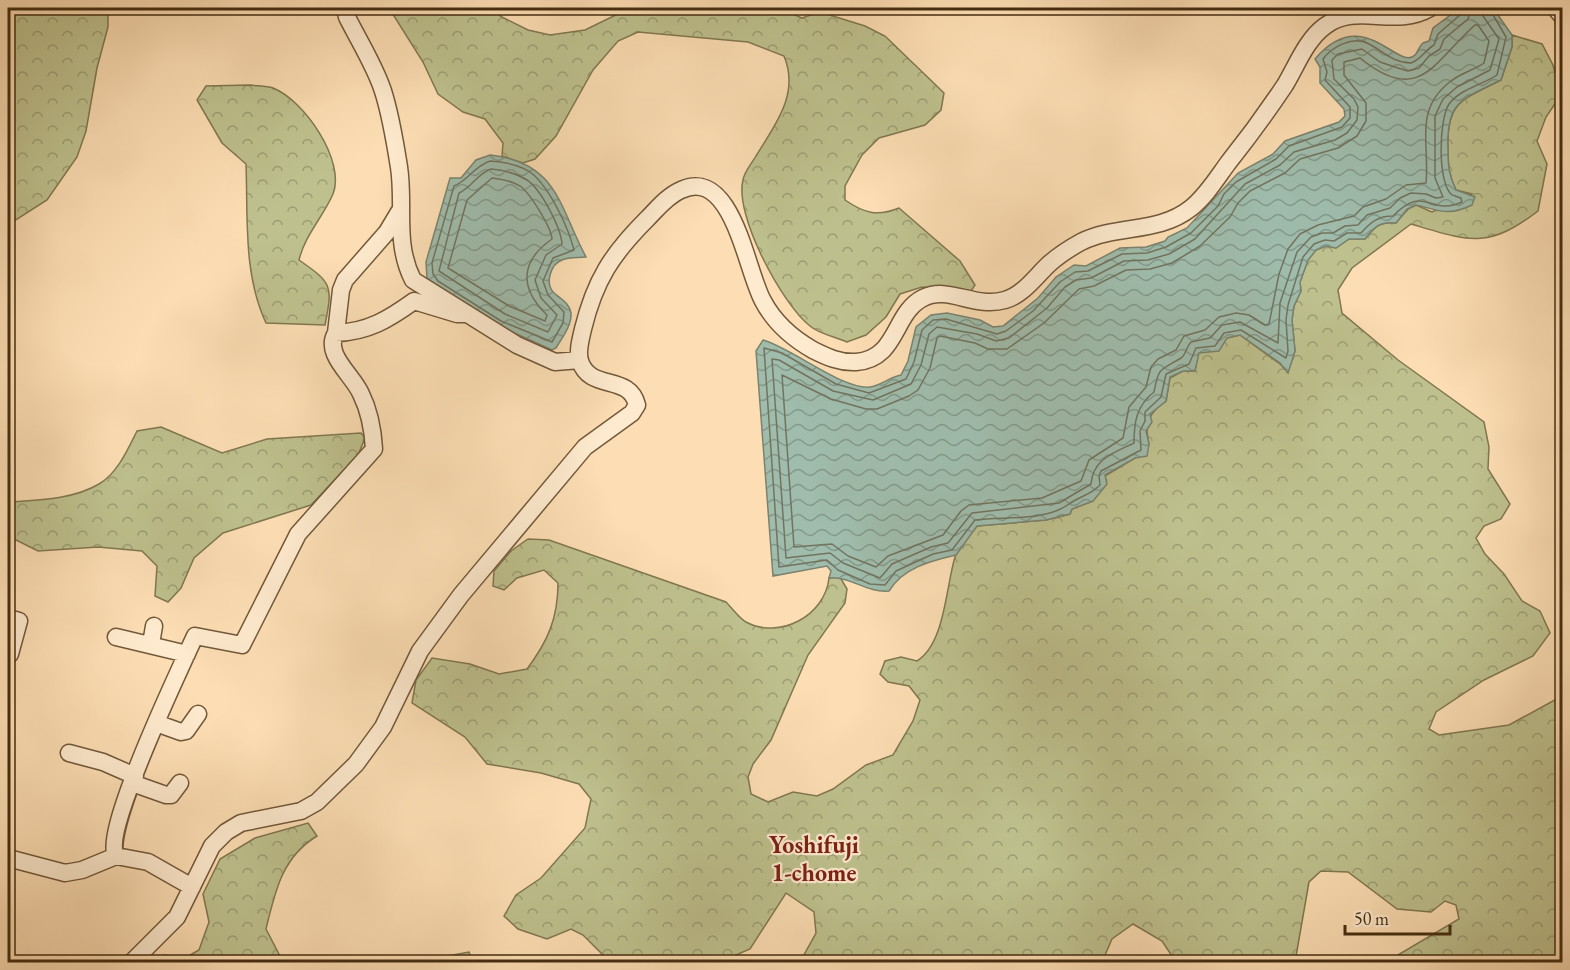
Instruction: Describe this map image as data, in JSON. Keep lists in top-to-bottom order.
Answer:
{
  "districts": ["Yoshifuji 1-chome"],
  "scale_bar": "50 m"
}
